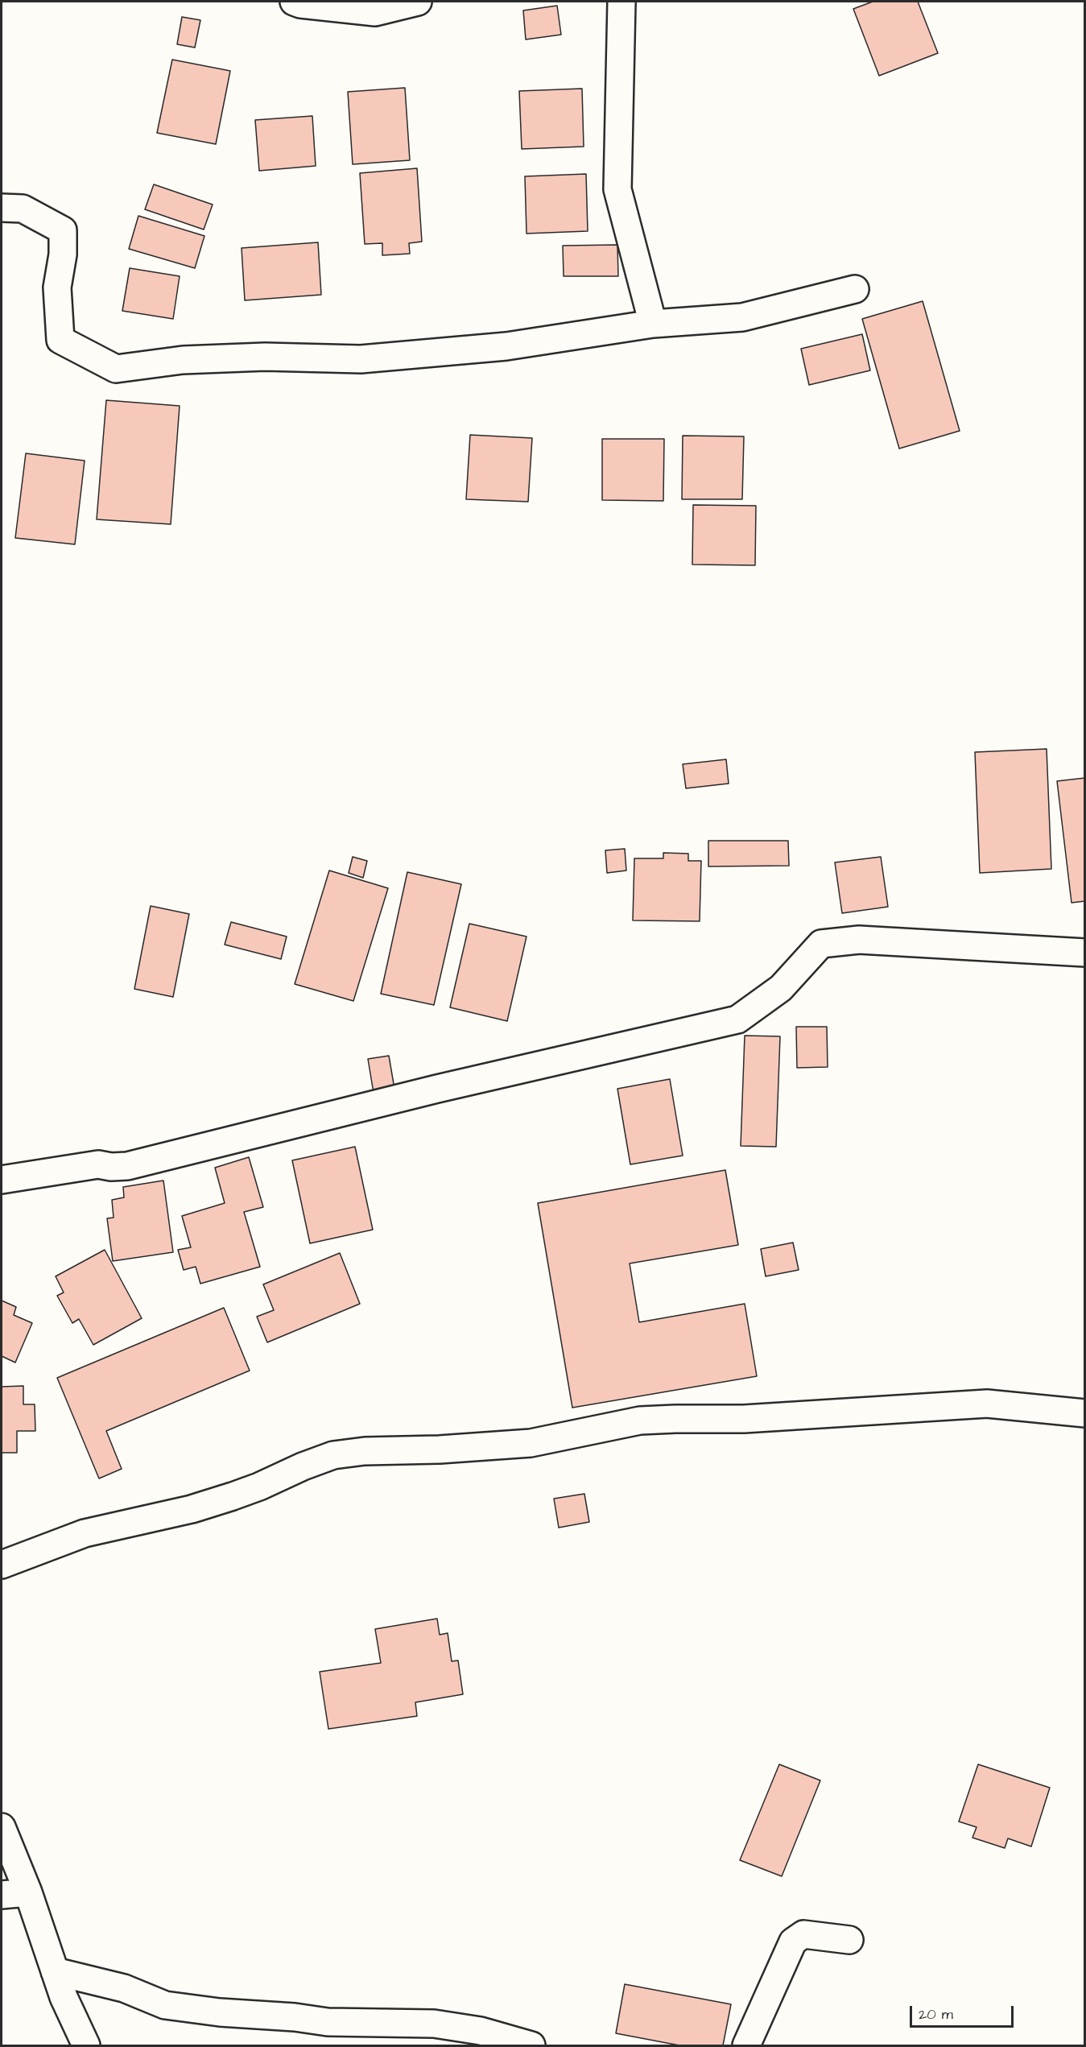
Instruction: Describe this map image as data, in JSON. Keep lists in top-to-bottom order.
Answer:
{
  "scale_bar": "20 m"
}
